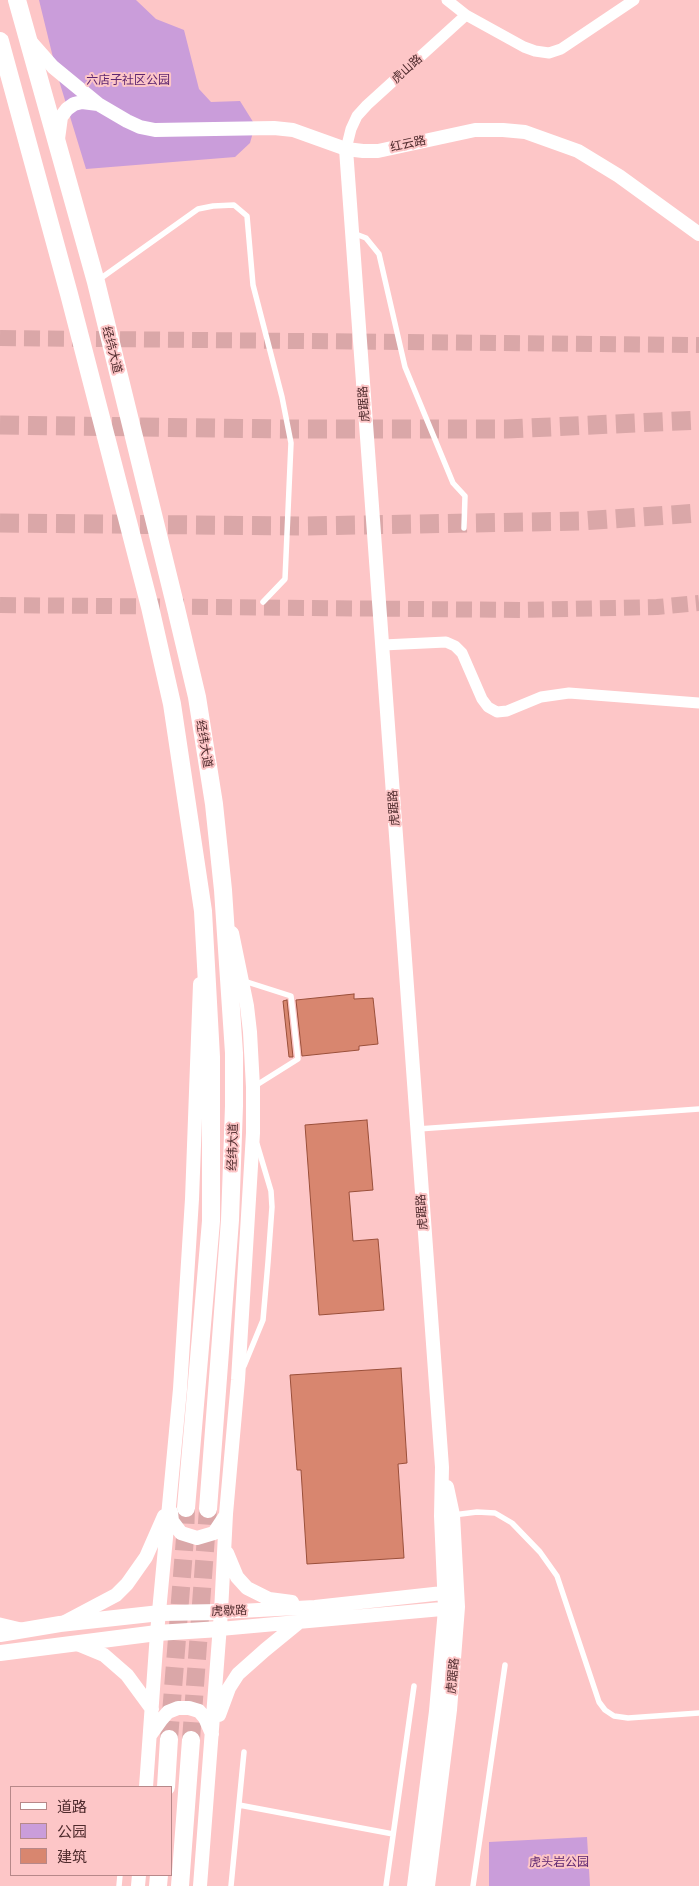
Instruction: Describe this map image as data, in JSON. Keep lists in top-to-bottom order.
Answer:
{
  "streets": {
    "main road": ["经纬大道", "虎歇路"],
    "street": ["虎山路", "红云路", "虎踞路"]
  },
  "crossings": [
    ["虎山路", "红云路"],
    ["虎山路", "虎踞路"],
    ["红云路", "经纬大道"],
    ["红云路", "虎踞路"],
    ["虎踞路", "虎歇路"]
  ],
  "parks": ["六店子社区公园", "虎头岩公园"],
  "legend": ["道路", "公园", "建筑"]
}
